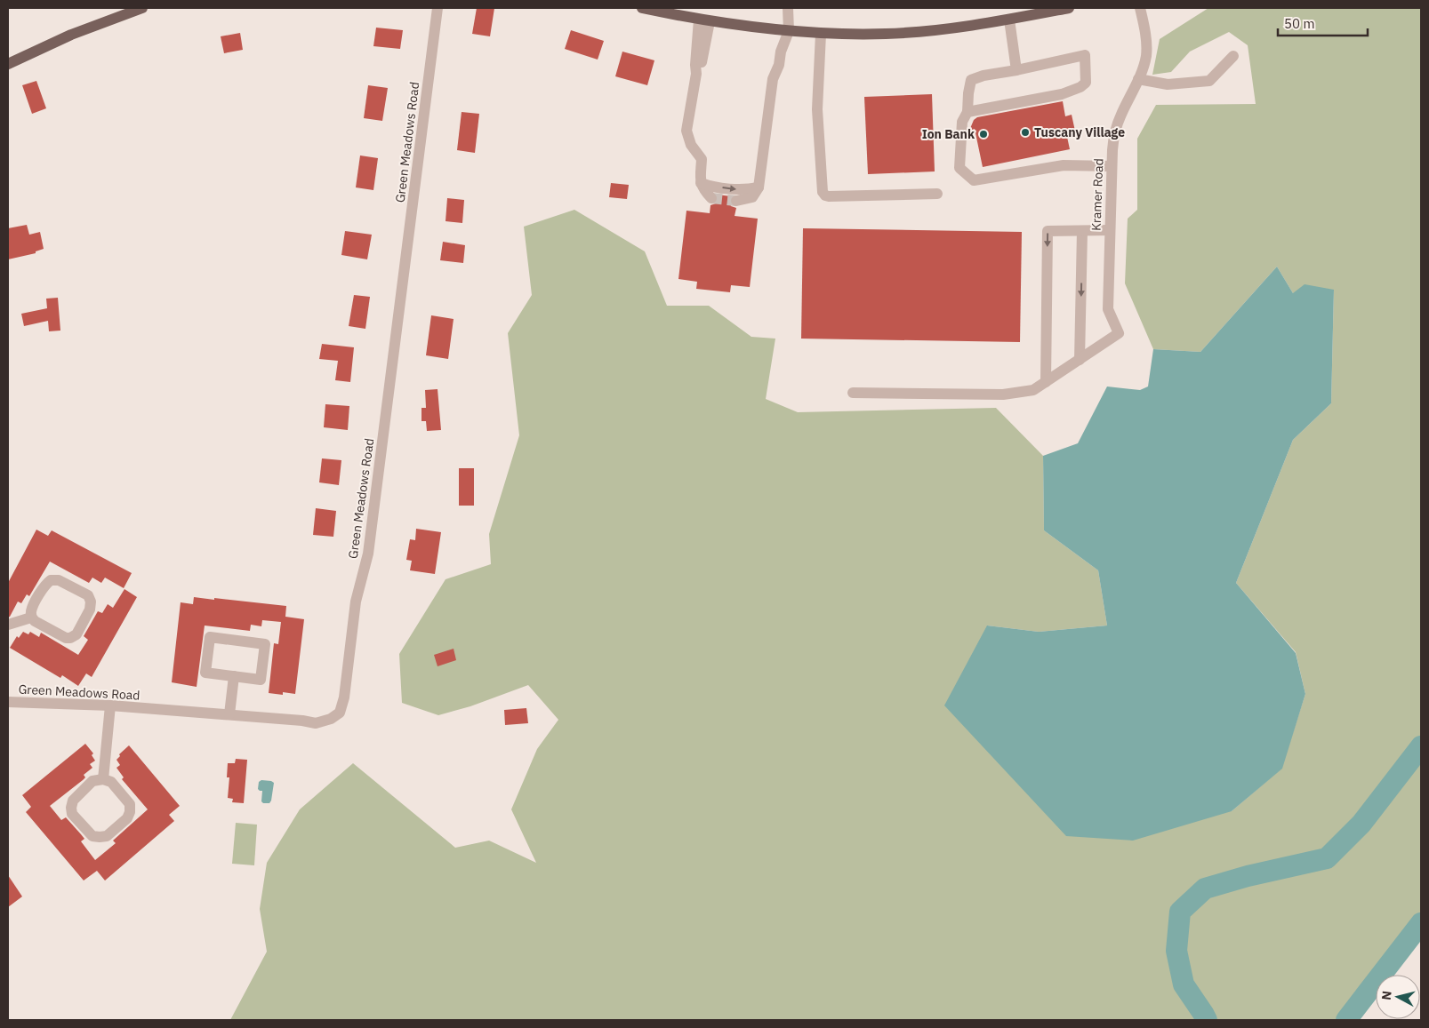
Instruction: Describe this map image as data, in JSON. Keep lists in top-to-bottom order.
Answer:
{
  "streets": {
    "street": ["Green Meadows Road", "Kramer Road"]
  },
  "places": ["Tuscany Village", "Ion Bank"],
  "scale_bar": "50 m",
  "north": "left"
}
